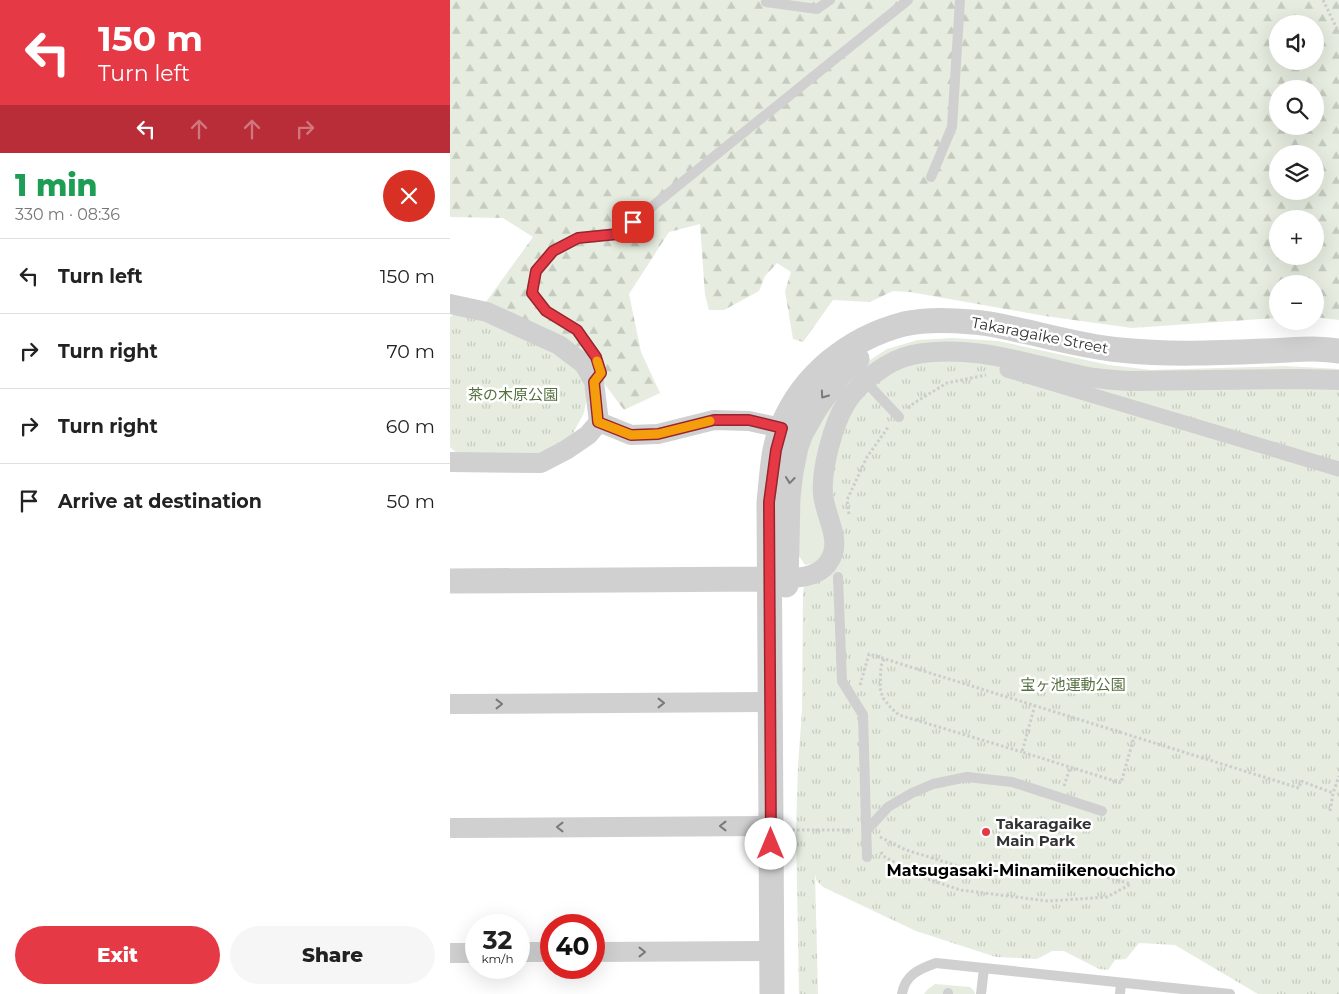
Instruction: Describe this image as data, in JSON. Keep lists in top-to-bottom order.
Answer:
{
  "streets": {
    "street": ["Takaragaike Street"]
  },
  "districts": ["Matsugasaki-Minamiikenouchicho"],
  "parks": ["茶の木原公園", "宝ヶ池運動公園"],
  "places": ["Takaragaike Main Park"],
  "page": {
    "turn": ["150 m", "Turn left"],
    "map_buttons": ["+", "−"],
    "heading": ["1 min", "330 m · 08:36"],
    "list": [
      {
        "name": "Turn left",
        "value": "150 m"
      },
      {
        "name": "Turn right",
        "value": "70 m"
      },
      {
        "name": "Turn right",
        "value": "60 m"
      },
      {
        "name": "Arrive at destination",
        "value": "50 m"
      }
    ],
    "speed": "32 km/h",
    "limit": "40",
    "buttons": ["Exit", "Share"]
  }
}
